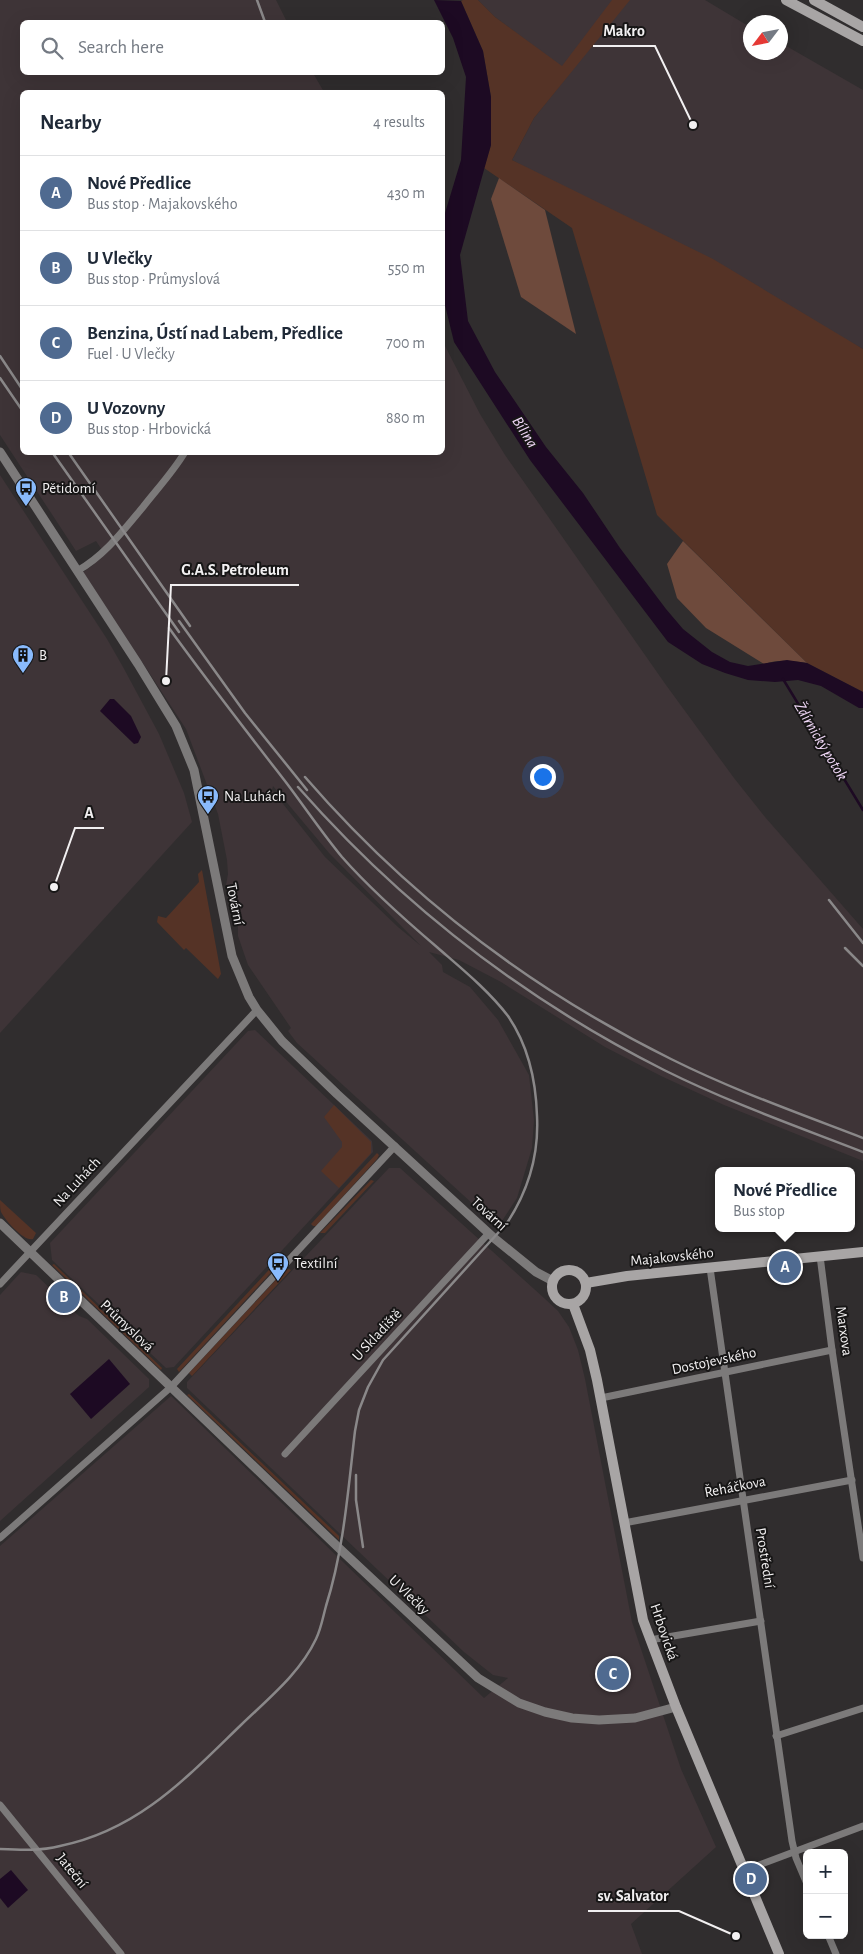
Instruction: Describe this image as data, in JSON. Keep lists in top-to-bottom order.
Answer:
{
  "streets": {
    "main road": ["Majakovského", "Hrbovická"],
    "street": [
      "Tovární",
      "Na Luhách",
      "Průmyslová",
      "Marxova",
      "U Skladiště",
      "Dostojevského",
      "Řeháčkova",
      "Prostřední",
      "U Vlečky",
      "Jateční"
    ]
  },
  "crossings": [
    ["Tovární", "Na Luhách"],
    ["Tovární", "Majakovského"],
    ["Tovární", "U Skladiště"],
    ["Tovární", "Hrbovická"],
    ["Na Luhách", "Průmyslová"],
    ["Majakovského", "Marxova"],
    ["Majakovského", "Prostřední"],
    ["Majakovského", "Hrbovická"],
    ["Průmyslová", "U Vlečky"],
    ["Marxova", "Dostojevského"],
    ["Marxova", "Řeháčkova"],
    ["Dostojevského", "Prostřední"],
    ["Dostojevského", "Hrbovická"],
    ["Řeháčkova", "Prostřední"],
    ["Řeháčkova", "Hrbovická"],
    ["U Vlečky", "Hrbovická"]
  ],
  "water": ["Bílina", "Ždírnický potok"],
  "places": {
    "other": [
      "Makro",
      "G.A.S. Petroleum",
      "A",
      "sv. Salvator"
    ],
    "bus stop": ["Pětidomí", "Na Luhách", "Textilní"],
    "building": ["B"]
  },
  "north": "bottom left",
  "page": {
    "search": "Search here",
    "heading": ["Nearby", "4 results"],
    "list": [
      {
        "mark": "A",
        "name": "Nové Předlice",
        "note": "Bus stop · Majakovského",
        "value": "430 m"
      },
      {
        "mark": "B",
        "name": "U Vlečky",
        "note": "Bus stop · Průmyslová",
        "value": "550 m"
      },
      {
        "mark": "C",
        "name": "Benzina, Ústí nad Labem, Předlice",
        "note": "Fuel · U Vlečky",
        "value": "700 m"
      },
      {
        "mark": "D",
        "name": "U Vozovny",
        "note": "Bus stop · Hrbovická",
        "value": "880 m"
      }
    ],
    "popup": ["Nové Předlice", "Bus stop"],
    "pins": [
      "A",
      "B",
      "C",
      "D"
    ],
    "map_buttons": ["+", "−"]
  }
}
